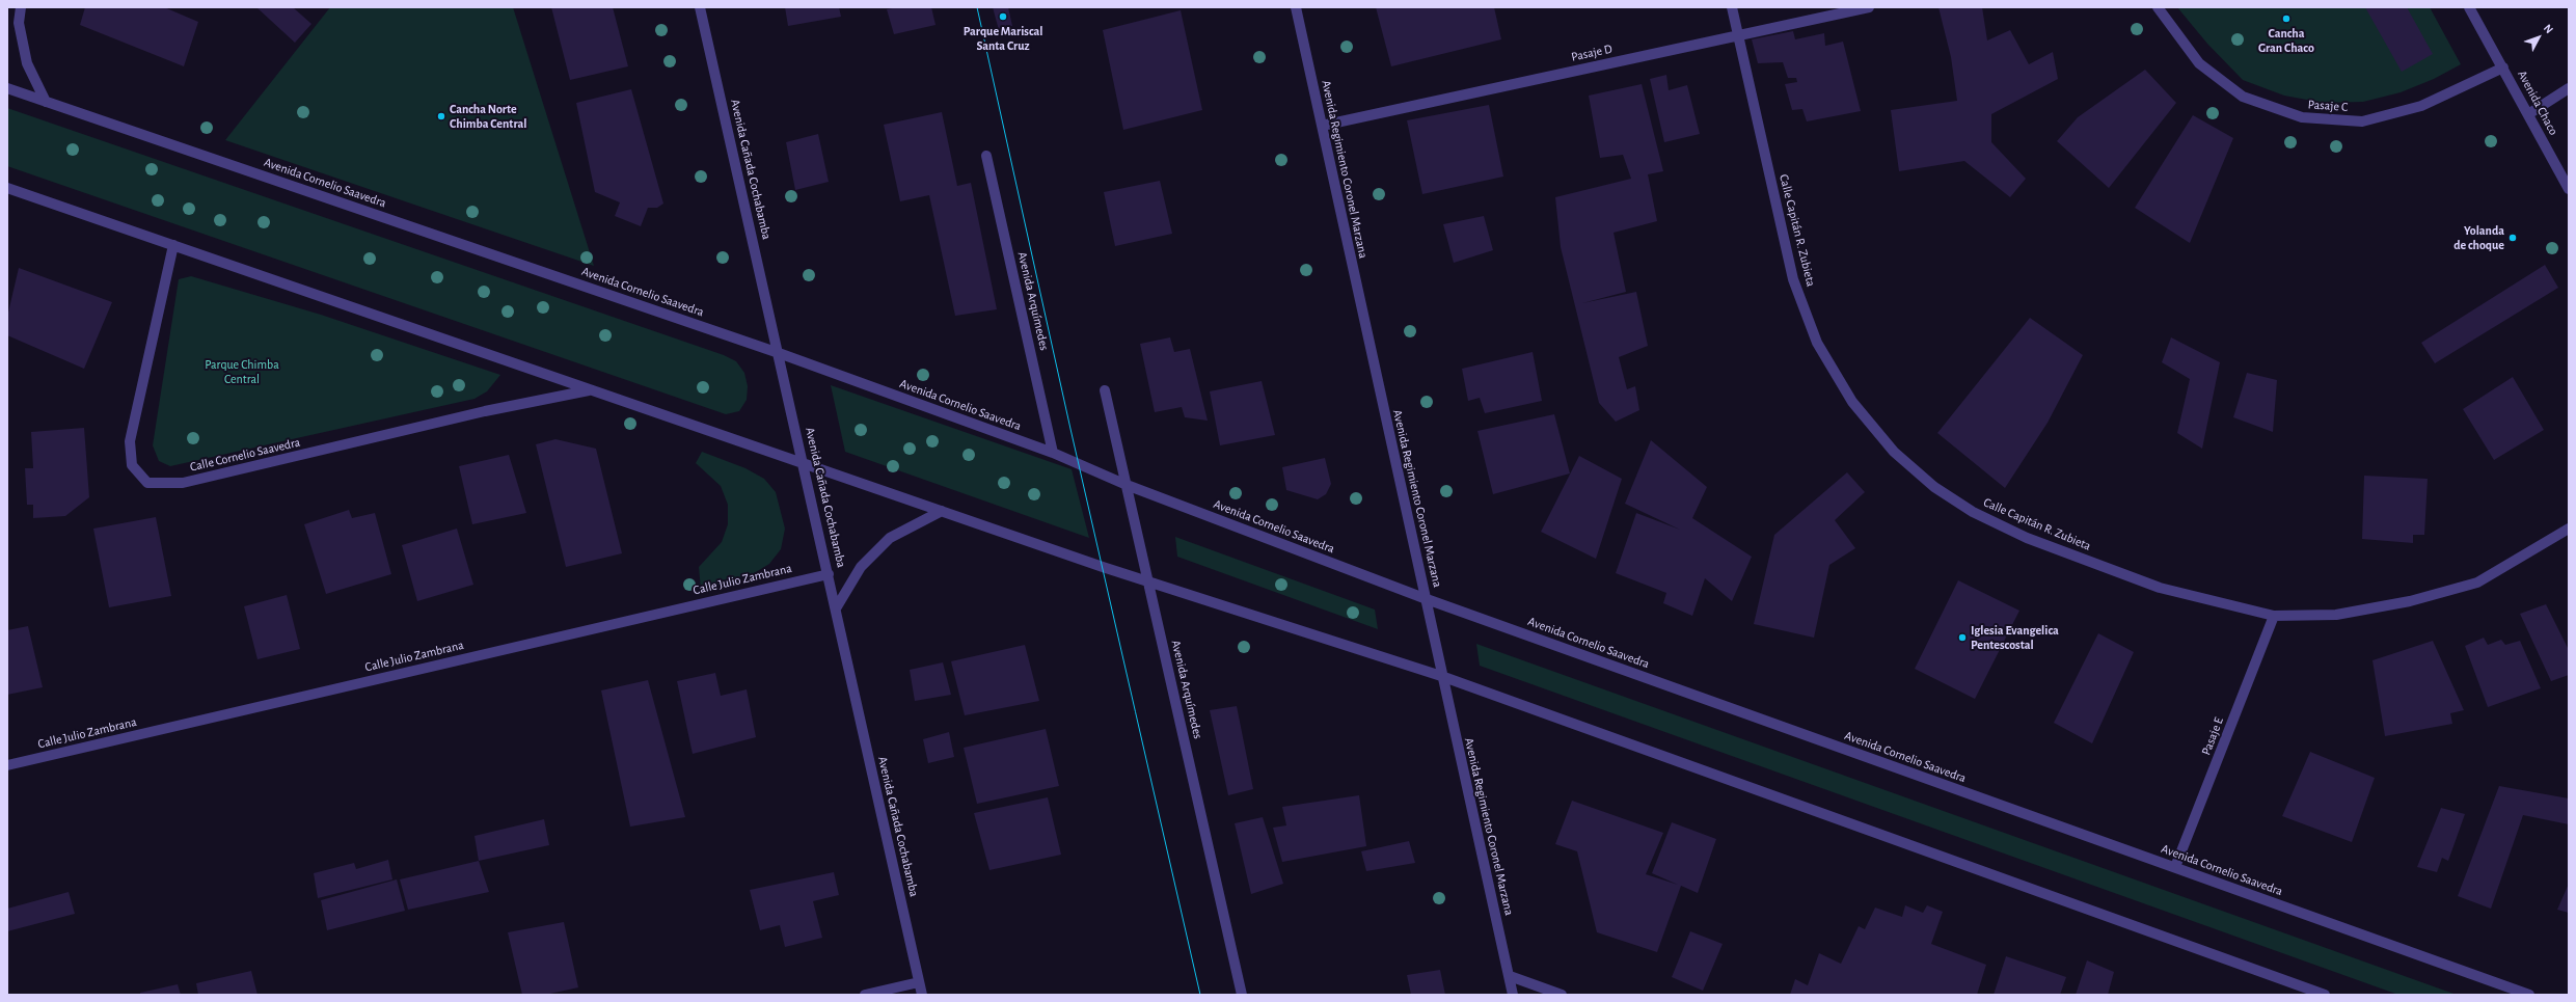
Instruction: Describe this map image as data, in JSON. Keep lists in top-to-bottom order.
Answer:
{
  "streets": {
    "street": [
      "Pasaje D",
      "Avenida Chaco",
      "Pasaje C",
      "Avenida Cañada Cochabamba",
      "Avenida Regimiento Coronel Marzana",
      "Avenida Cornelio Saavedra",
      "Calle Capitán R. Zubieta",
      "Avenida Arquímedes",
      "Calle Cornelio Saavedra",
      "Calle Julio Zambrana",
      "Pasaje E"
    ]
  },
  "crossings": [
    ["Pasaje D", "Avenida Regimiento Coronel Marzana"],
    ["Pasaje D", "Calle Capitán R. Zubieta"],
    ["Avenida Chaco", "Pasaje C"],
    ["Avenida Cañada Cochabamba", "Avenida Cornelio Saavedra"],
    ["Avenida Cañada Cochabamba", "Calle Julio Zambrana"],
    ["Avenida Regimiento Coronel Marzana", "Avenida Cornelio Saavedra"],
    ["Avenida Cornelio Saavedra", "Avenida Arquímedes"],
    ["Avenida Cornelio Saavedra", "Pasaje E"],
    ["Calle Capitán R. Zubieta", "Pasaje E"]
  ],
  "parks": ["Parque Chimba Central"],
  "places": [
    "Parque Mariscal Santa Cruz",
    "Cancha Gran Chaco",
    "Cancha Norte Chimba Central",
    "Yolanda de choque",
    "Iglesia Evangelica Pentescostal"
  ],
  "north": "top right"
}
